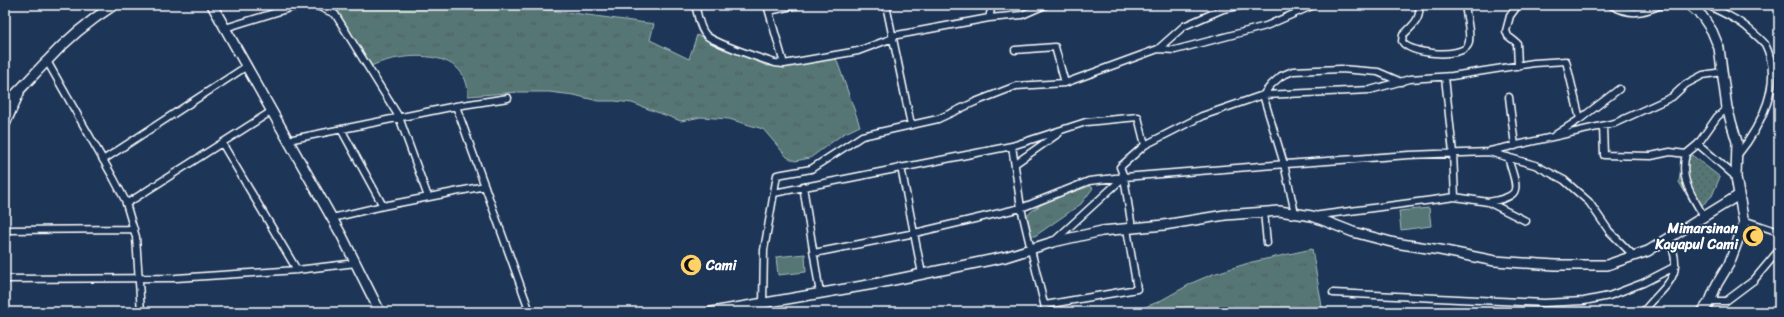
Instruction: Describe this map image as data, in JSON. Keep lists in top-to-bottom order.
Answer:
{
  "places": {
    "mosque": ["Mimarsinan Kayapul Cami", "Cami"]
  }
}
